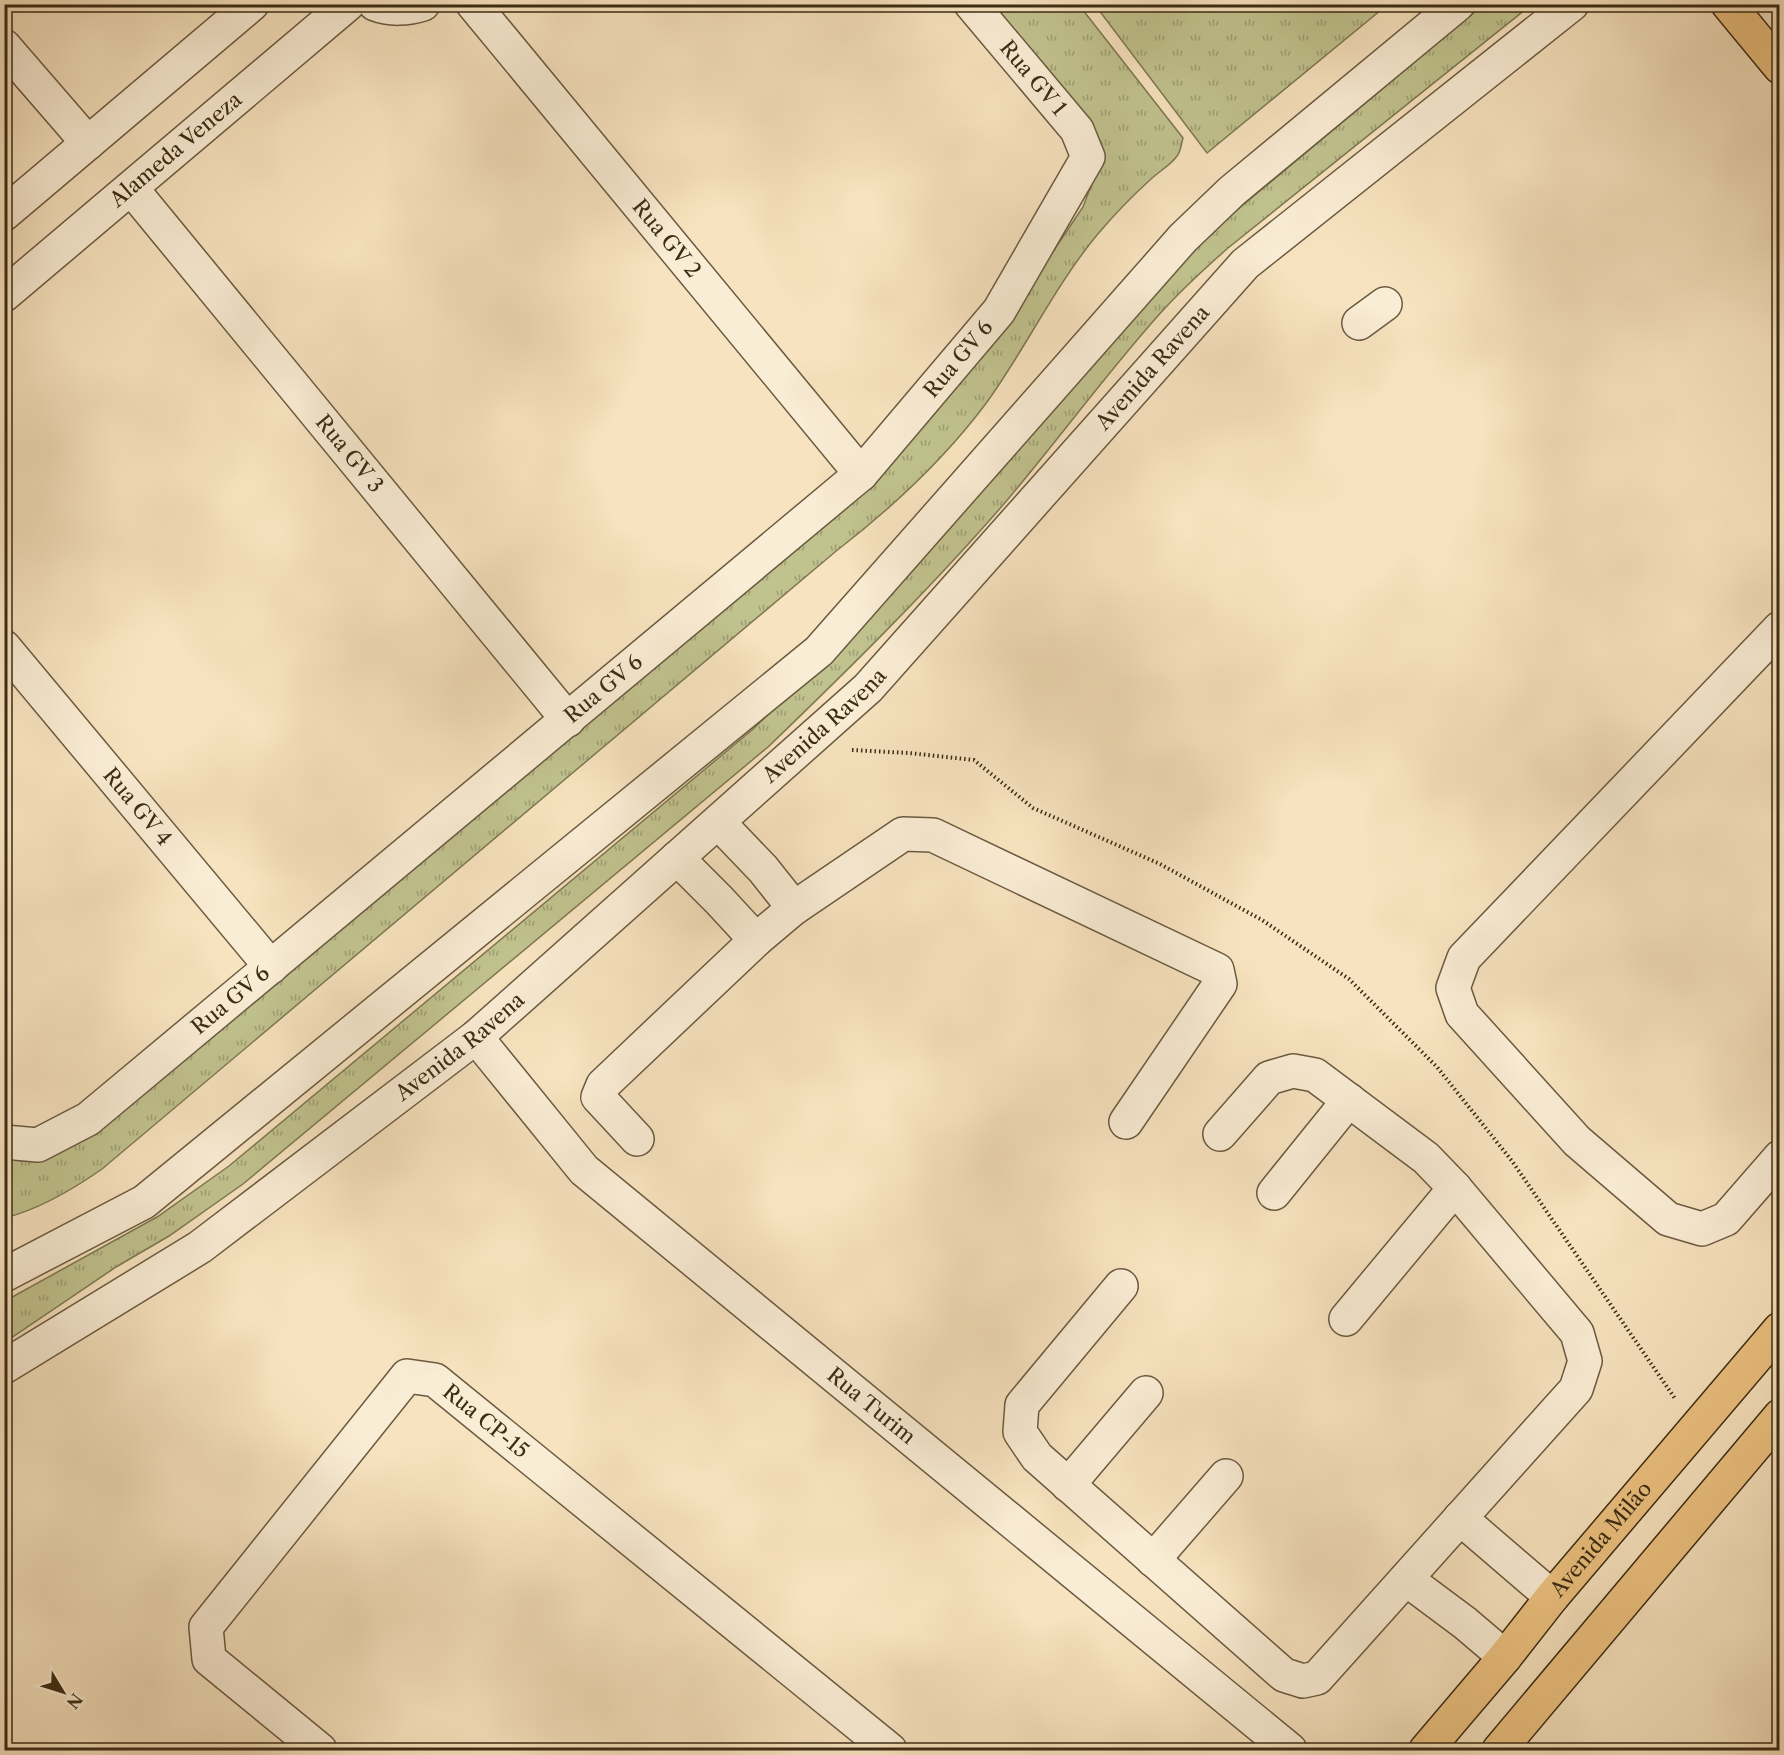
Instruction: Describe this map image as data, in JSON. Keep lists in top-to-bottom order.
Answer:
{
  "streets": {
    "main road": ["Avenida Milão"],
    "street": [
      "Rua GV 1",
      "Alameda Veneza",
      "Rua GV 2",
      "Rua GV 6",
      "Avenida Ravena",
      "Rua GV 3",
      "Rua GV 4",
      "Rua Turim",
      "Rua CP-15"
    ]
  },
  "crossings": [
    ["Rua GV 1", "Rua GV 6"],
    ["Alameda Veneza", "Rua GV 3"],
    ["Rua GV 2", "Rua GV 6"],
    ["Rua GV 6", "Rua GV 3"],
    ["Rua GV 6", "Rua GV 4"],
    ["Avenida Ravena", "Rua Turim"]
  ],
  "north": "bottom right"
}
